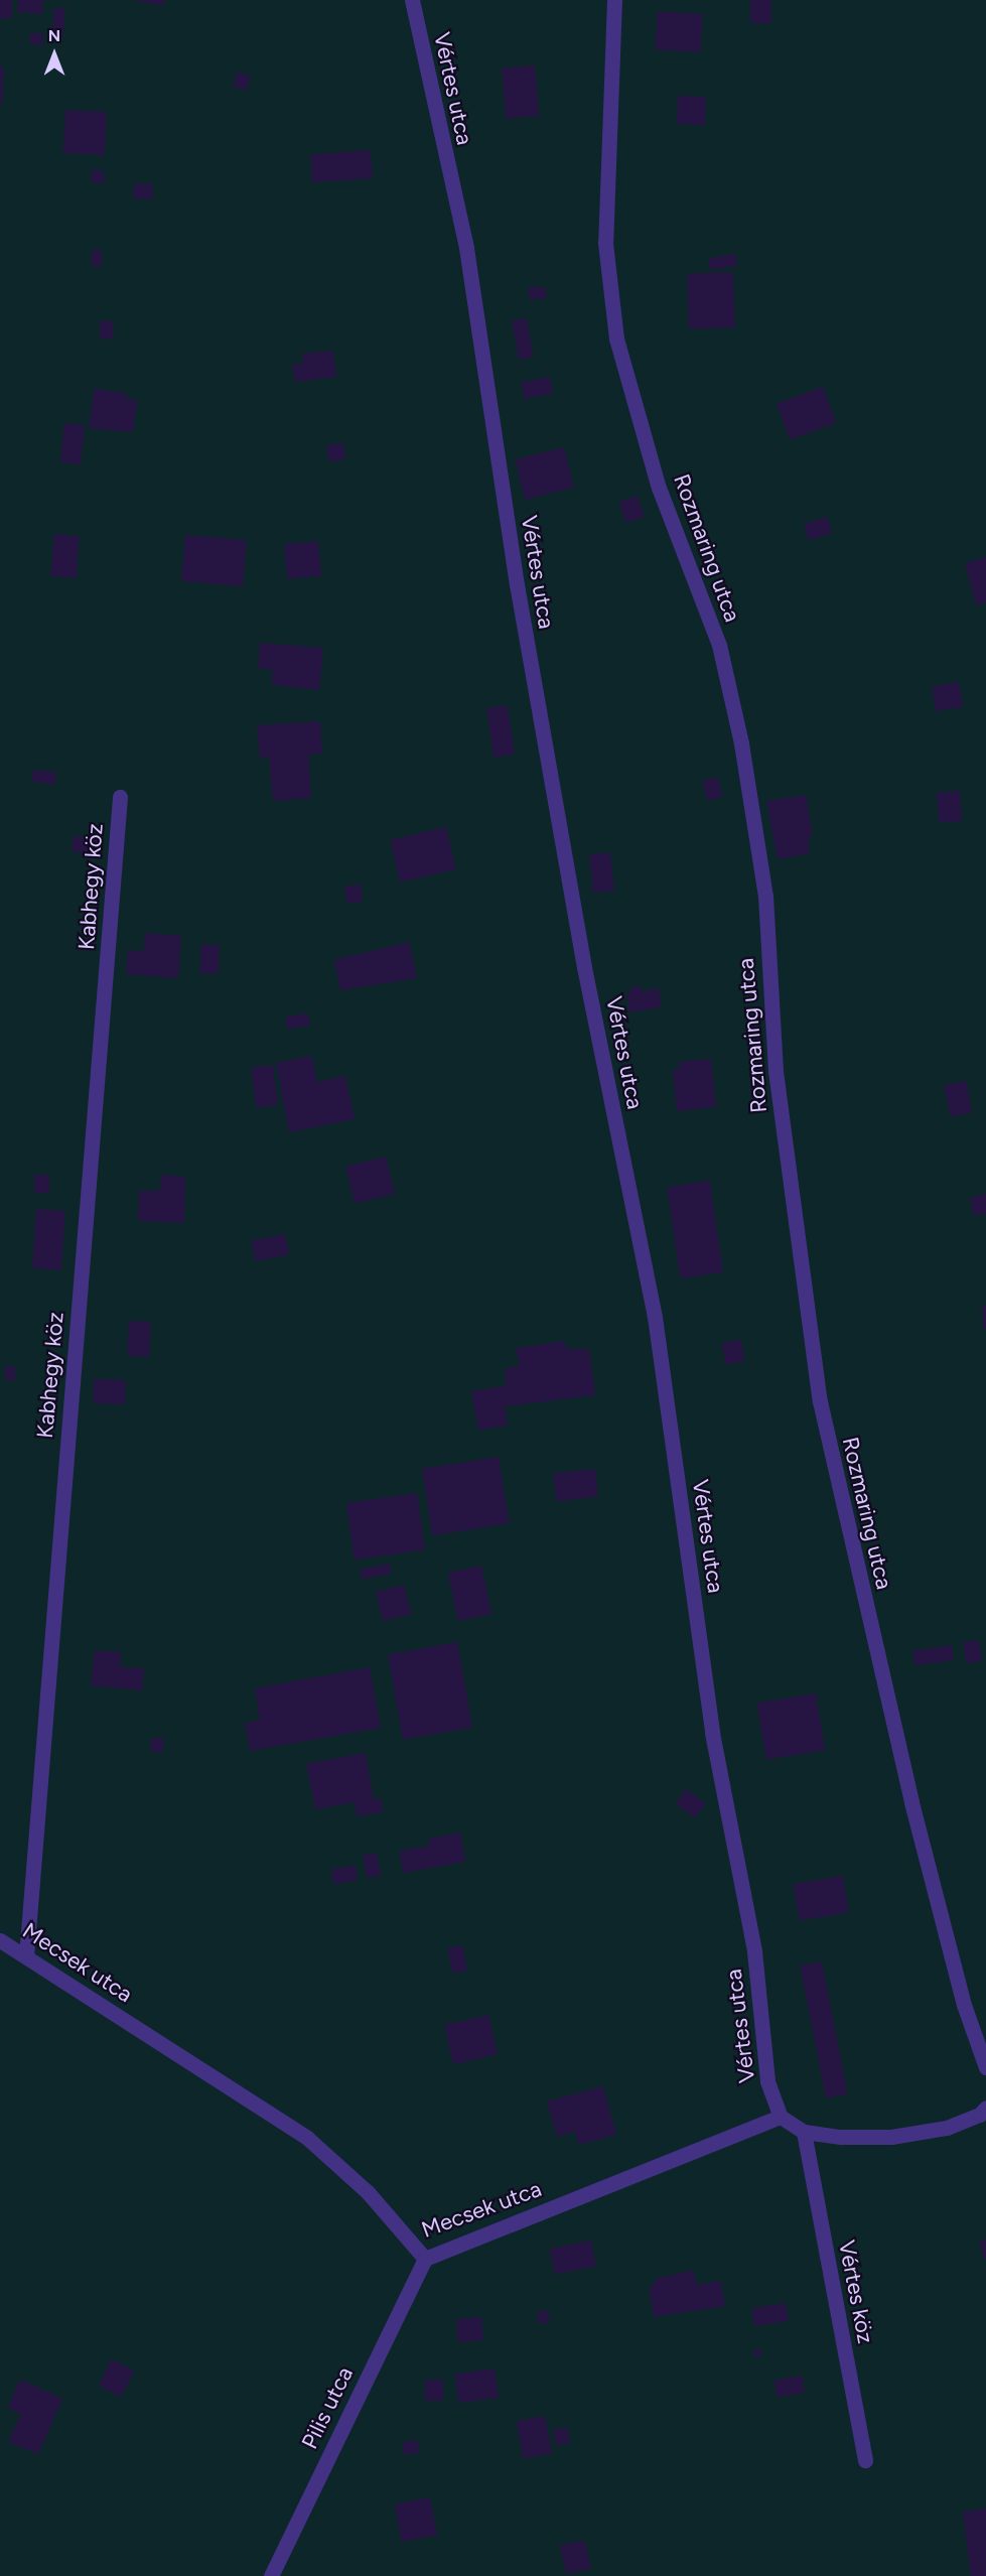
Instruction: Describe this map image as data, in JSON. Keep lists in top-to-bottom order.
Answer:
{
  "streets": {
    "street": [
      "Vértes utca",
      "Rozmaring utca",
      "Kabhegy köz",
      "Mecsek utca",
      "Vértes köz",
      "Pilis utca"
    ]
  },
  "crossings": [
    ["Vértes utca", "Mecsek utca"],
    ["Kabhegy köz", "Mecsek utca"],
    ["Mecsek utca", "Pilis utca"]
  ],
  "north": "top"
}
